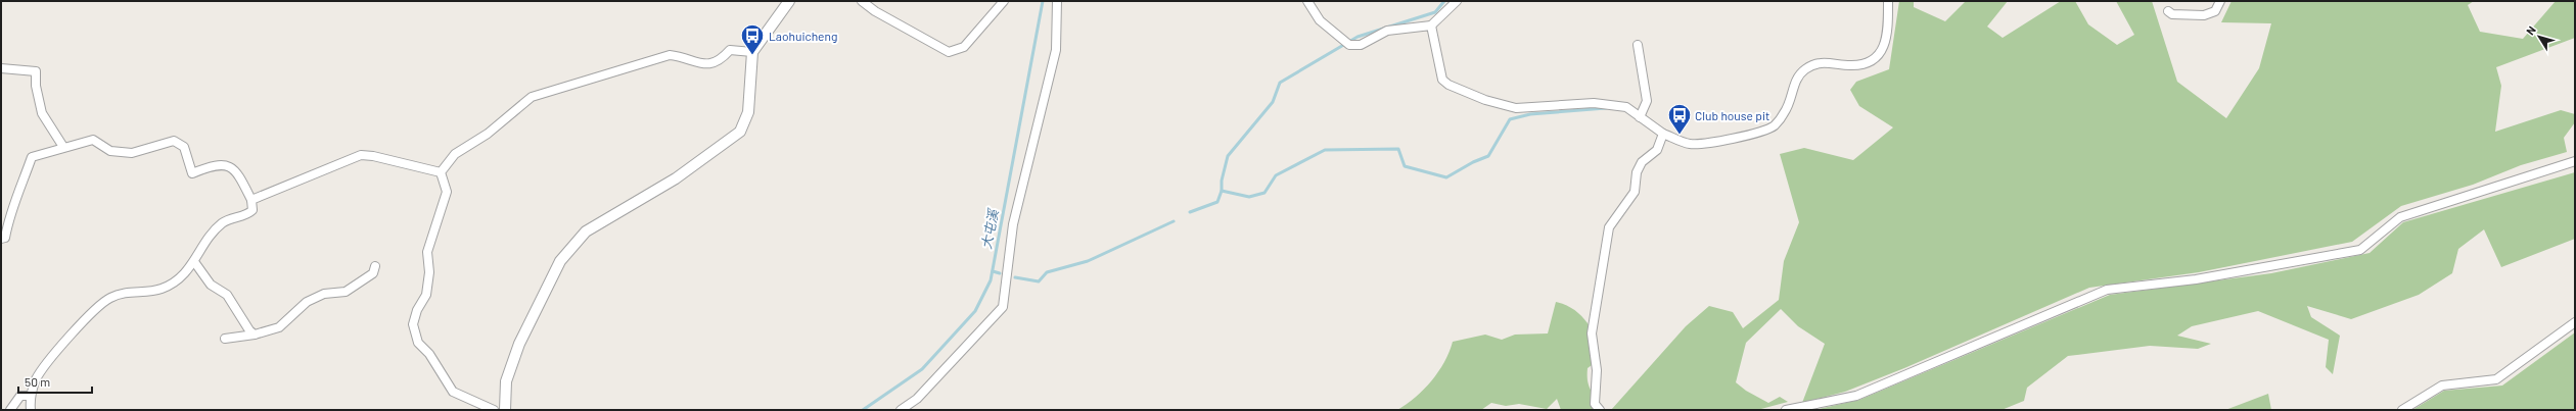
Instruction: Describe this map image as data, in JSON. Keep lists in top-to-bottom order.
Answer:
{
  "water": ["大屯溪"],
  "places": {
    "bus stop": ["Laohuicheng", "Club house pit"]
  },
  "scale_bar": "50 m",
  "north": "top left"
}
